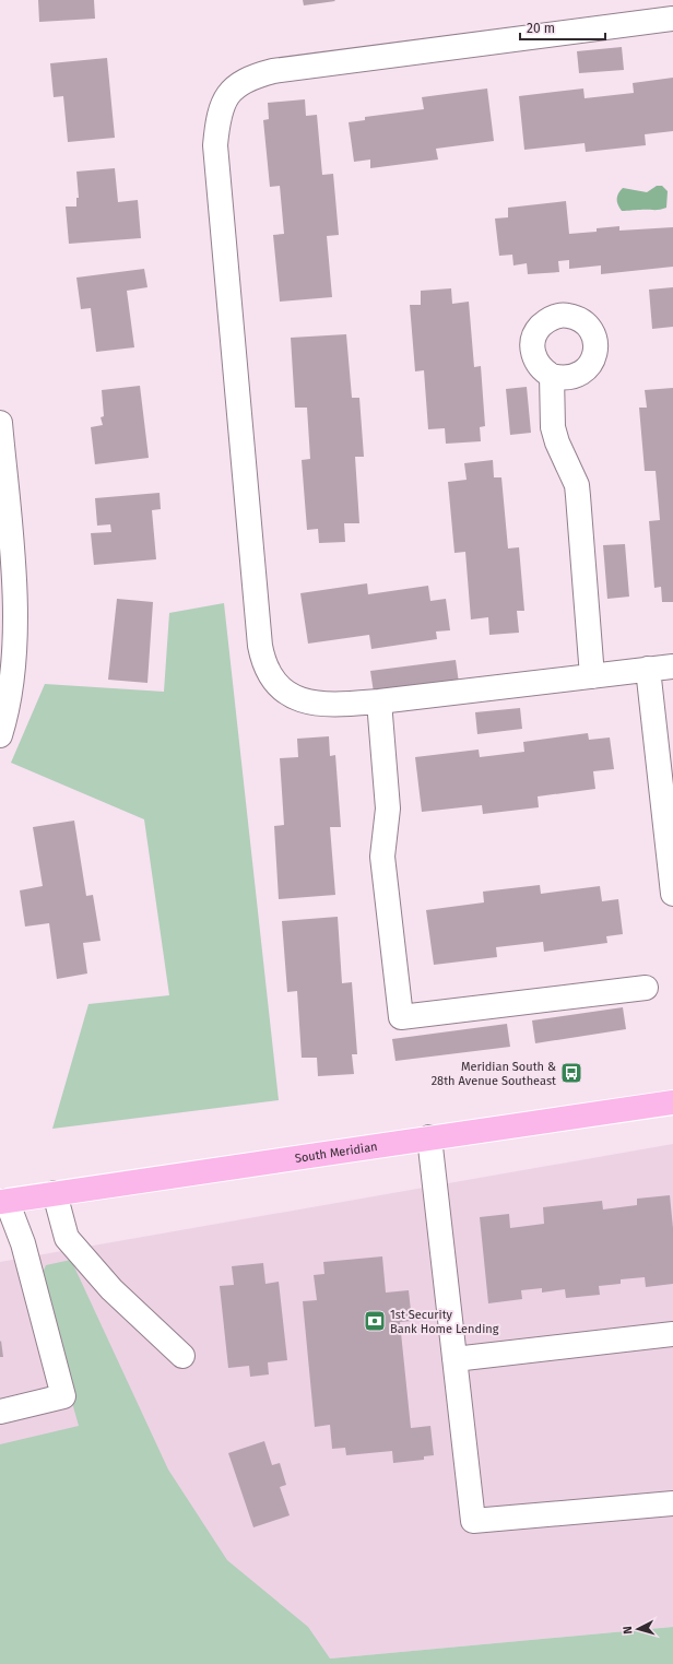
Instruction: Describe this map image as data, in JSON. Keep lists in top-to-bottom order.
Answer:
{
  "streets": {
    "main road": ["South Meridian"]
  },
  "places": {
    "bus stop": ["Meridian South & 28th Avenue Southeast"],
    "bank": ["1st Security Bank Home Lending"]
  },
  "scale_bar": "20 m",
  "north": "left"
}
